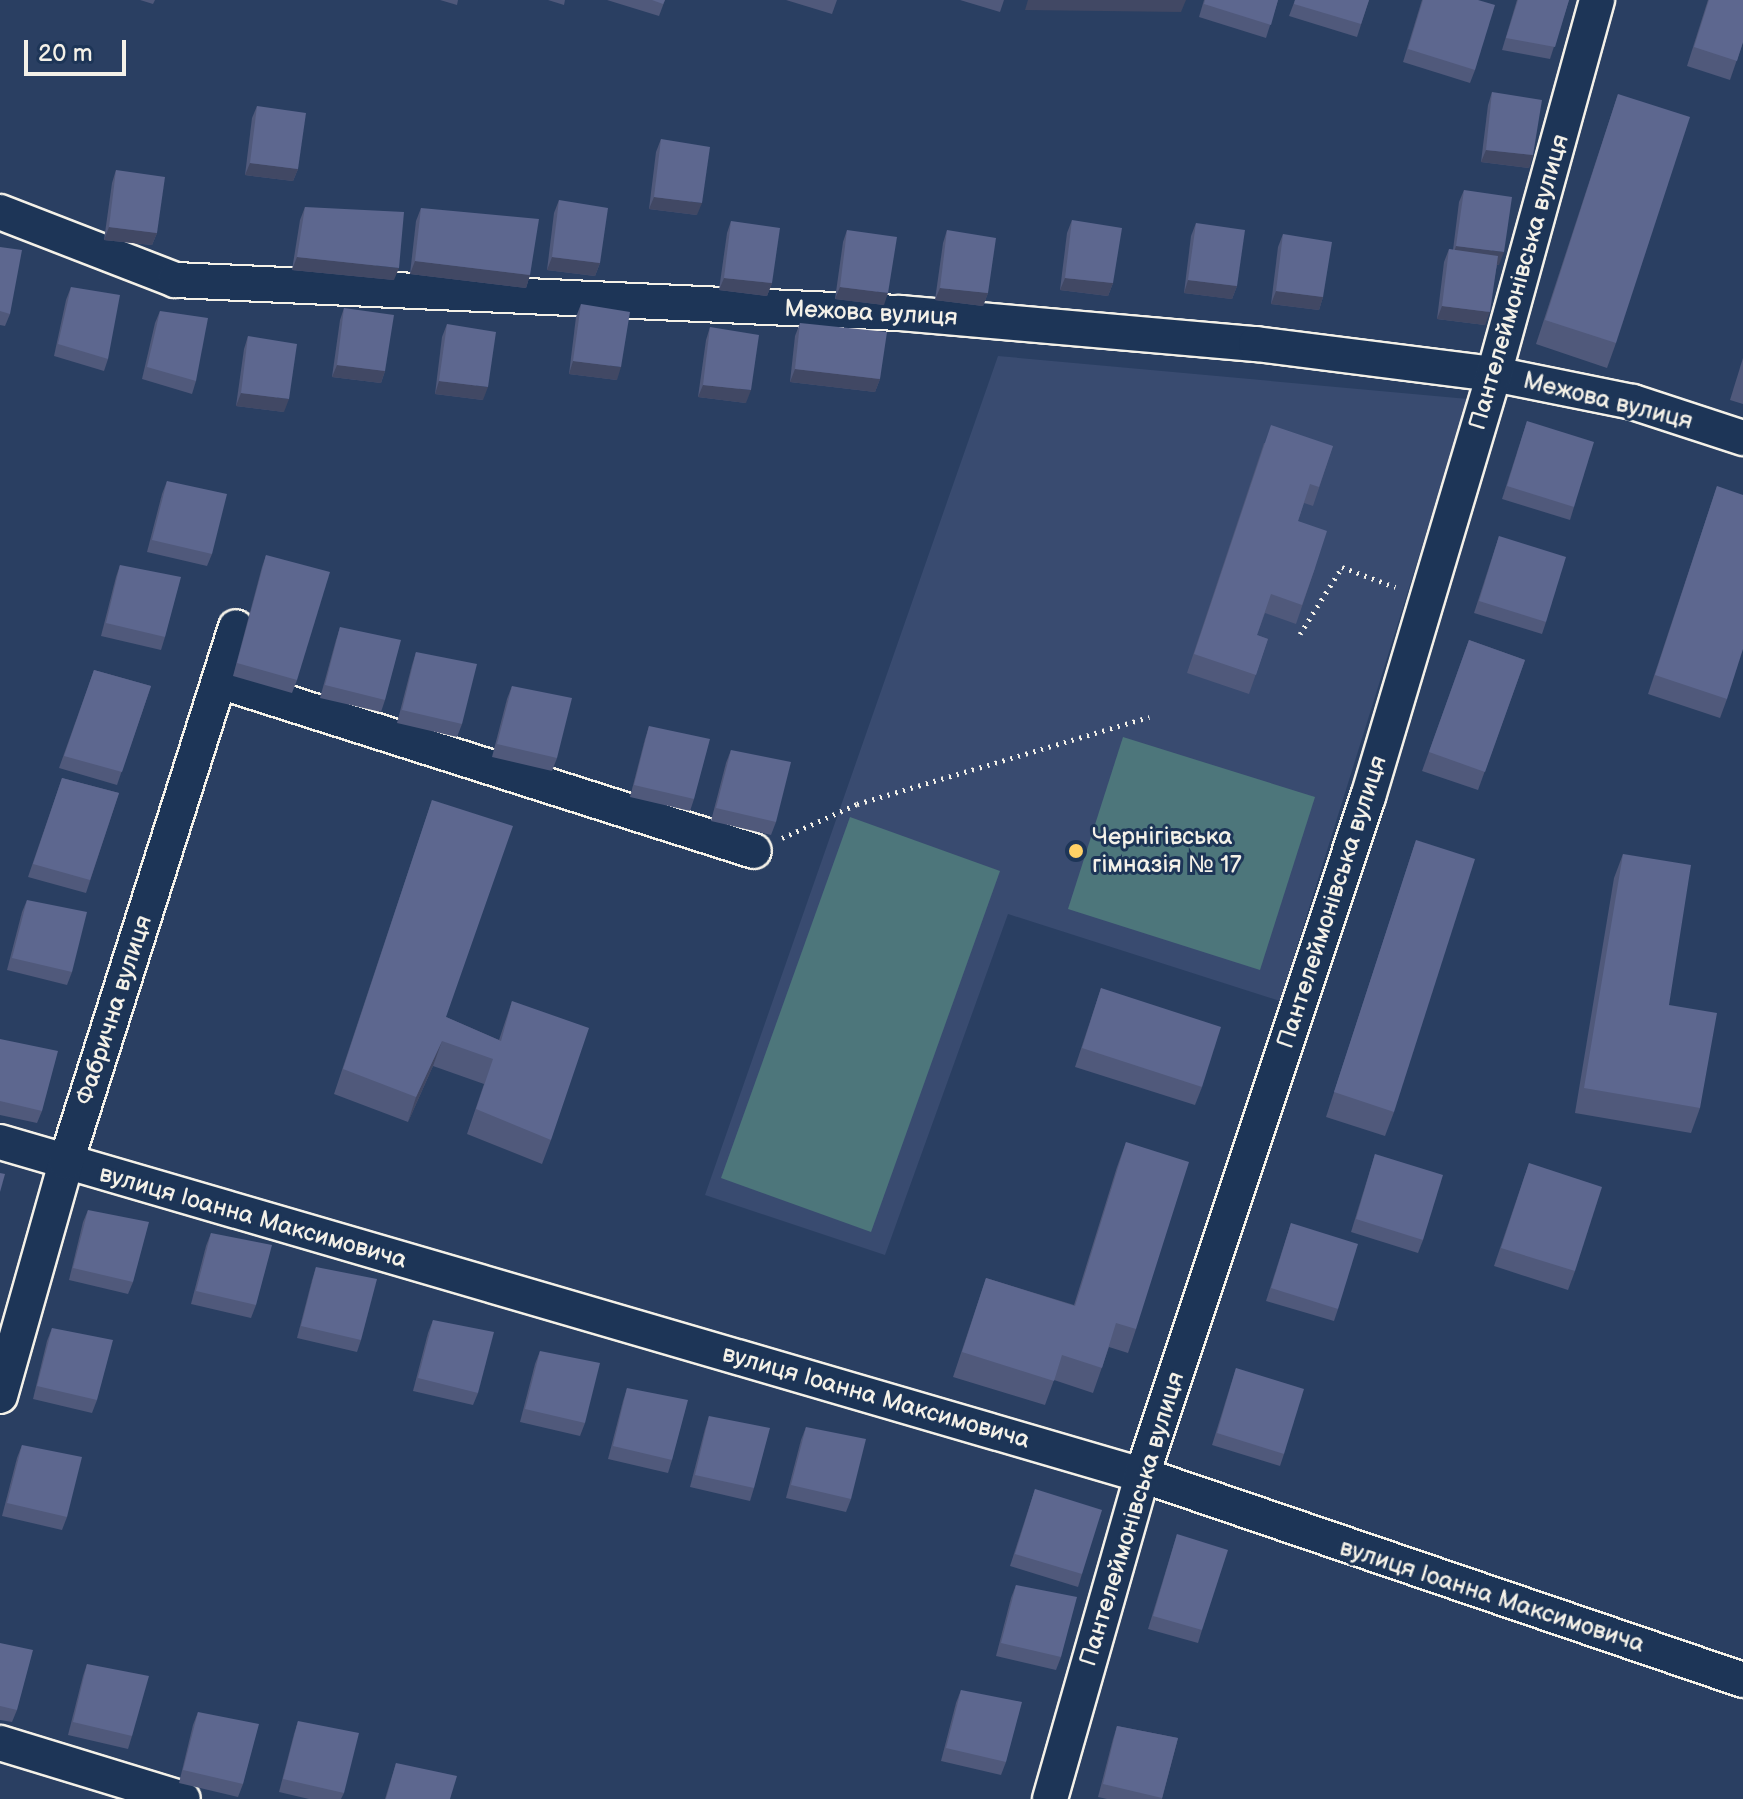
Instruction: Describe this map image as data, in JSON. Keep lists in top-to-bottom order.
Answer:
{
  "streets": {
    "street": [
      "Пантелеймонівська вулиця",
      "Межова вулиця",
      "Фабрична вулиця",
      "вулиця Іоанна Максимовича"
    ]
  },
  "crossings": [
    ["Пантелеймонівська вулиця", "Межова вулиця"],
    ["Пантелеймонівська вулиця", "вулиця Іоанна Максимовича"],
    ["Фабрична вулиця", "вулиця Іоанна Максимовича"]
  ],
  "places": ["Чернігівська гімназія № 17"],
  "scale_bar": "20 m"
}
